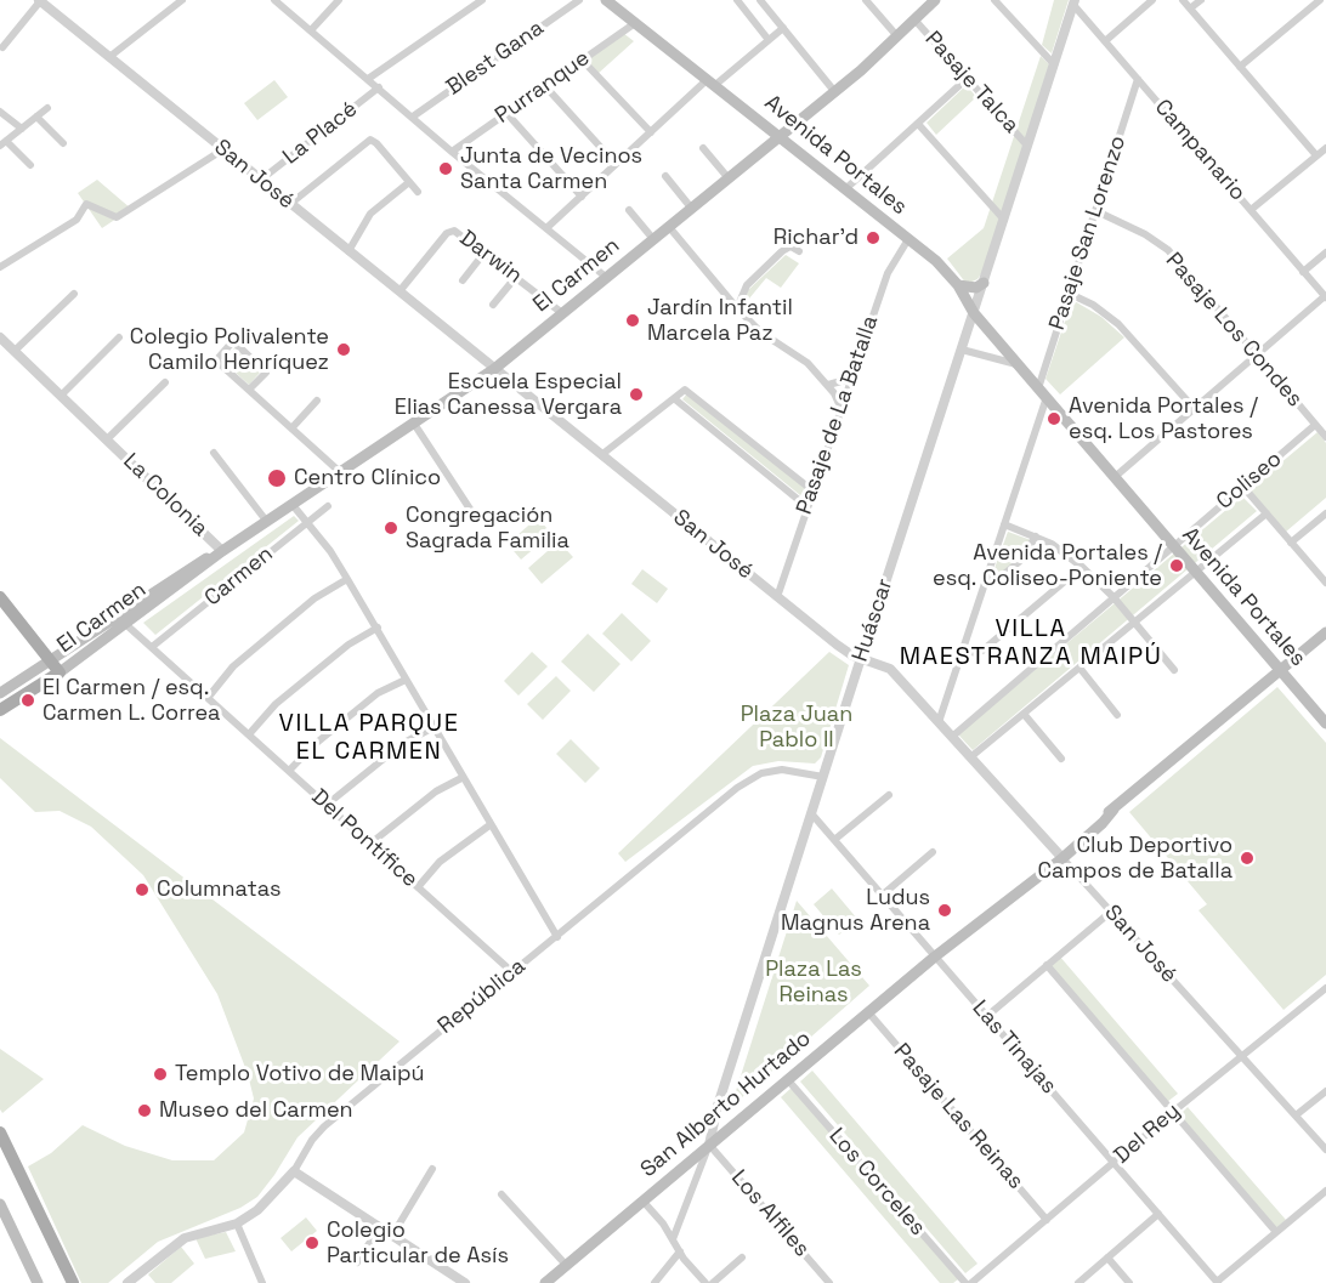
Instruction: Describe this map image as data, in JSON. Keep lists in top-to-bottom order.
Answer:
{
  "streets": {
    "main road": ["Avenida Portales", "El Carmen", "San Alberto Hurtado"],
    "street": [
      "Blest Gana",
      "Pasaje Talca",
      "Purranque",
      "La Placé",
      "Campanario",
      "San José",
      "Pasaje San Lorenzo",
      "Darwin",
      "Pasaje Los Condes",
      "Pasaje de La Batalla",
      "Coliseo",
      "La Colonia",
      "Carmen",
      "Huáscar",
      "Del Pontífice",
      "República",
      "Las Tinajas",
      "Pasaje Las Reinas",
      "Del Rey",
      "Los Corceles",
      "Los Alfiles"
    ]
  },
  "crossings": [
    ["Pasaje Talca", "El Carmen"],
    ["Pasaje Talca", "Huáscar"],
    ["Purranque", "Avenida Portales"],
    ["La Placé", "San José"],
    ["Campanario", "Pasaje San Lorenzo"],
    ["Campanario", "Huáscar"],
    ["Avenida Portales", "Pasaje San Lorenzo"],
    ["Avenida Portales", "El Carmen"],
    ["Avenida Portales", "Pasaje de La Batalla"],
    ["Avenida Portales", "Coliseo"],
    ["Avenida Portales", "Huáscar"],
    ["Avenida Portales", "San Alberto Hurtado"],
    ["San José", "Pasaje San Lorenzo"],
    ["San José", "Darwin"],
    ["San José", "El Carmen"],
    ["San José", "Pasaje de La Batalla"],
    ["San José", "Coliseo"],
    ["San José", "Huáscar"],
    ["San José", "San Alberto Hurtado"],
    ["San José", "Del Rey"],
    ["Pasaje San Lorenzo", "Pasaje Los Condes"],
    ["Darwin", "El Carmen"],
    ["El Carmen", "La Colonia"],
    ["El Carmen", "Del Pontífice"],
    ["Pasaje Los Condes", "Coliseo"],
    ["Carmen", "Del Pontífice"],
    ["Huáscar", "República"],
    ["Huáscar", "Las Tinajas"],
    ["Huáscar", "San Alberto Hurtado"],
    ["Huáscar", "Los Alfiles"],
    ["Del Pontífice", "República"],
    ["Las Tinajas", "San Alberto Hurtado"],
    ["Las Tinajas", "Del Rey"],
    ["San Alberto Hurtado", "Pasaje Las Reinas"],
    ["San Alberto Hurtado", "Los Corceles"],
    ["San Alberto Hurtado", "Los Alfiles"],
    ["Pasaje Las Reinas", "Del Rey"]
  ],
  "districts": ["VILLA MAESTRANZA MAIPÚ", "VILLA PARQUE EL CARMEN"],
  "parks": ["Plaza Juan Pablo II", "Plaza Las Reinas"],
  "places": [
    "Junta de Vecinos Santa Carmen",
    "Richar'd",
    "Jardín Infantil Marcela Paz",
    "Colegio Polivalente Camilo Henríquez",
    "Escuela Especial Elias Canessa Vergara",
    "Avenida Portales / esq. Los Pastores",
    "Centro Clínico",
    "Congregación Sagrada Familia",
    "Avenida Portales / esq. Coliseo-Poniente",
    "El Carmen / esq. Carmen L. Correa",
    "Club Deportivo Campos de Batalla",
    "Columnatas",
    "Ludus Magnus Arena",
    "Templo Votivo de Maipú",
    "Museo del Carmen",
    "Colegio Particular de Asís"
  ]
}
